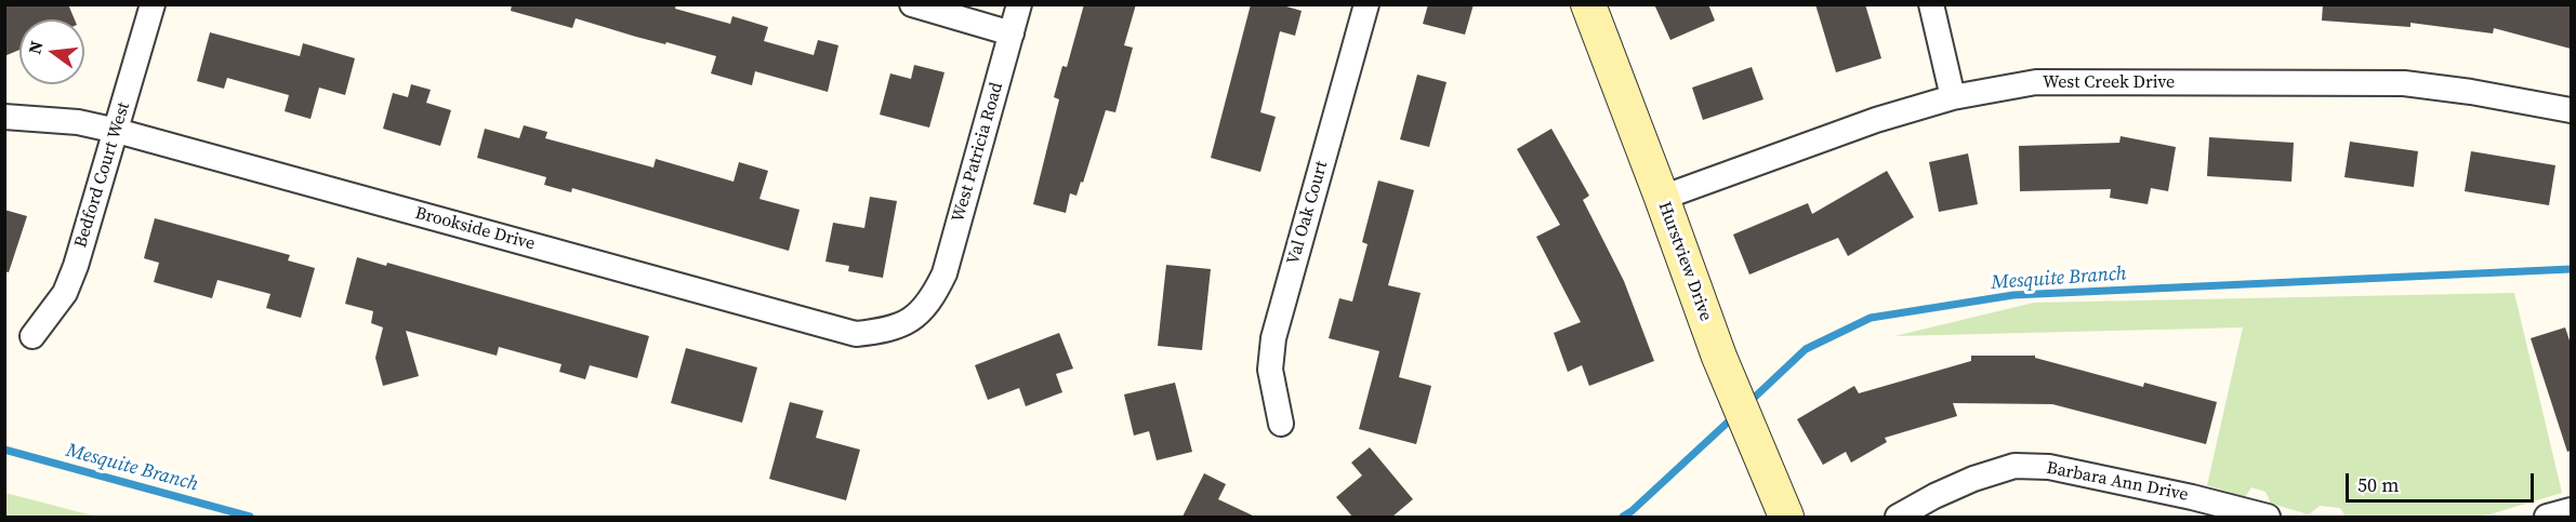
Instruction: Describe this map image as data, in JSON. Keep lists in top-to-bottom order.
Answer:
{
  "streets": {
    "street": [
      "West Creek Drive",
      "West Patricia Road",
      "Bedford Court West",
      "Val Oak Court",
      "Brookside Drive",
      "Hurstview Drive",
      "Barbara Ann Drive"
    ]
  },
  "crossings": [
    ["West Creek Drive", "Hurstview Drive"],
    ["West Patricia Road", "Brookside Drive"],
    ["Bedford Court West", "Brookside Drive"]
  ],
  "water": ["Mesquite Branch"],
  "scale_bar": "50 m",
  "north": "left"
}
